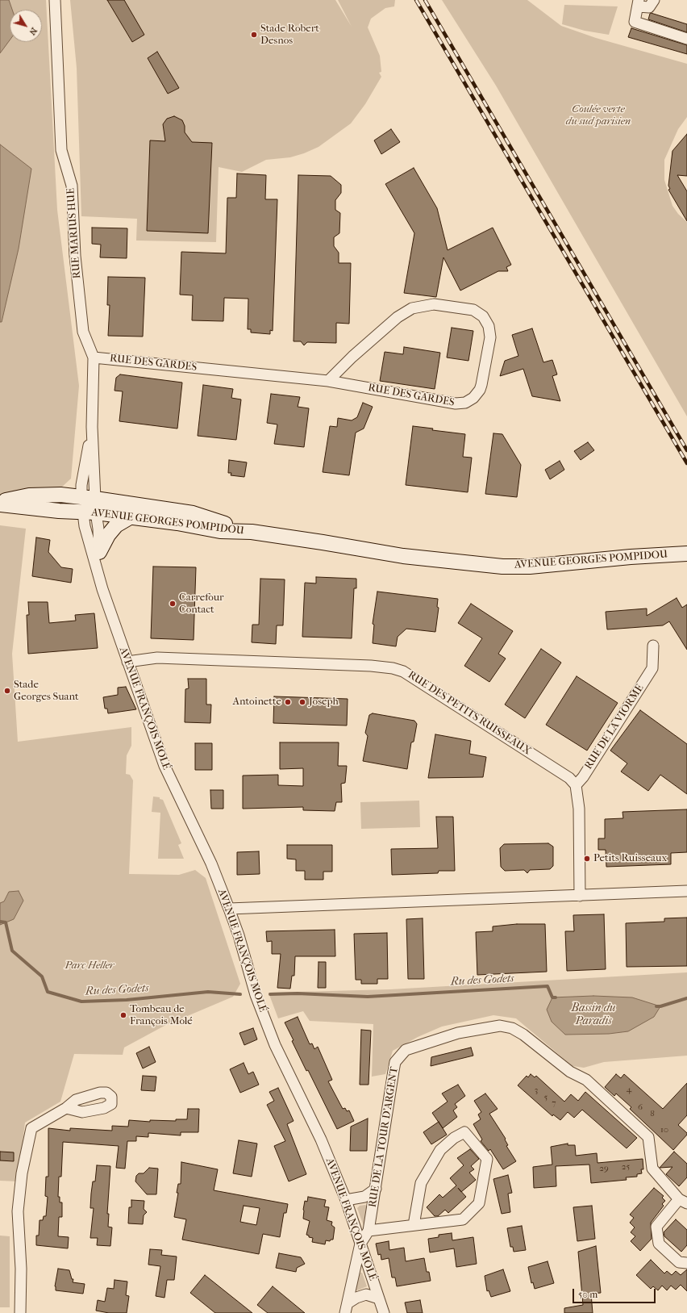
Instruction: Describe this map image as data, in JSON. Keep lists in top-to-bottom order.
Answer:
{
  "streets": {
    "main road": ["AVENUE GEORGES POMPIDOU"],
    "street": [
      "RUE MARIUS HUE",
      "RUE DES GARDES",
      "AVENUE FRANÇOIS MOLÉ",
      "RUE DES PETITS RUISSEAUX",
      "RUE DE LA VIORME",
      "RUE DE LA TOUR D'ARGENT"
    ]
  },
  "crossings": [
    ["RUE MARIUS HUE", "RUE DES GARDES"],
    ["RUE MARIUS HUE", "AVENUE GEORGES POMPIDOU"],
    ["RUE MARIUS HUE", "AVENUE FRANÇOIS MOLÉ"],
    ["AVENUE GEORGES POMPIDOU", "AVENUE FRANÇOIS MOLÉ"],
    ["AVENUE FRANÇOIS MOLÉ", "RUE DES PETITS RUISSEAUX"],
    ["AVENUE FRANÇOIS MOLÉ", "RUE DE LA TOUR D'ARGENT"],
    ["RUE DES PETITS RUISSEAUX", "RUE DE LA VIORME"]
  ],
  "water": ["Ru des Godets", "Bassin du Paradis"],
  "parks": ["Coulée verte du sud parisien", "Parc Heller"],
  "places": [
    "Stade Robert Desnos",
    "Carrefour Contact",
    "Stade Georges Suant",
    "Antoinette",
    "Joseph",
    "Petits Ruisseaux",
    "Tombeau de François Molé"
  ],
  "house_numbers": [
    "4",
    "3",
    "5",
    "7",
    "6",
    "8",
    "10",
    "25",
    "29"
  ],
  "scale_bar": "50 m",
  "north": "bottom right"
}
